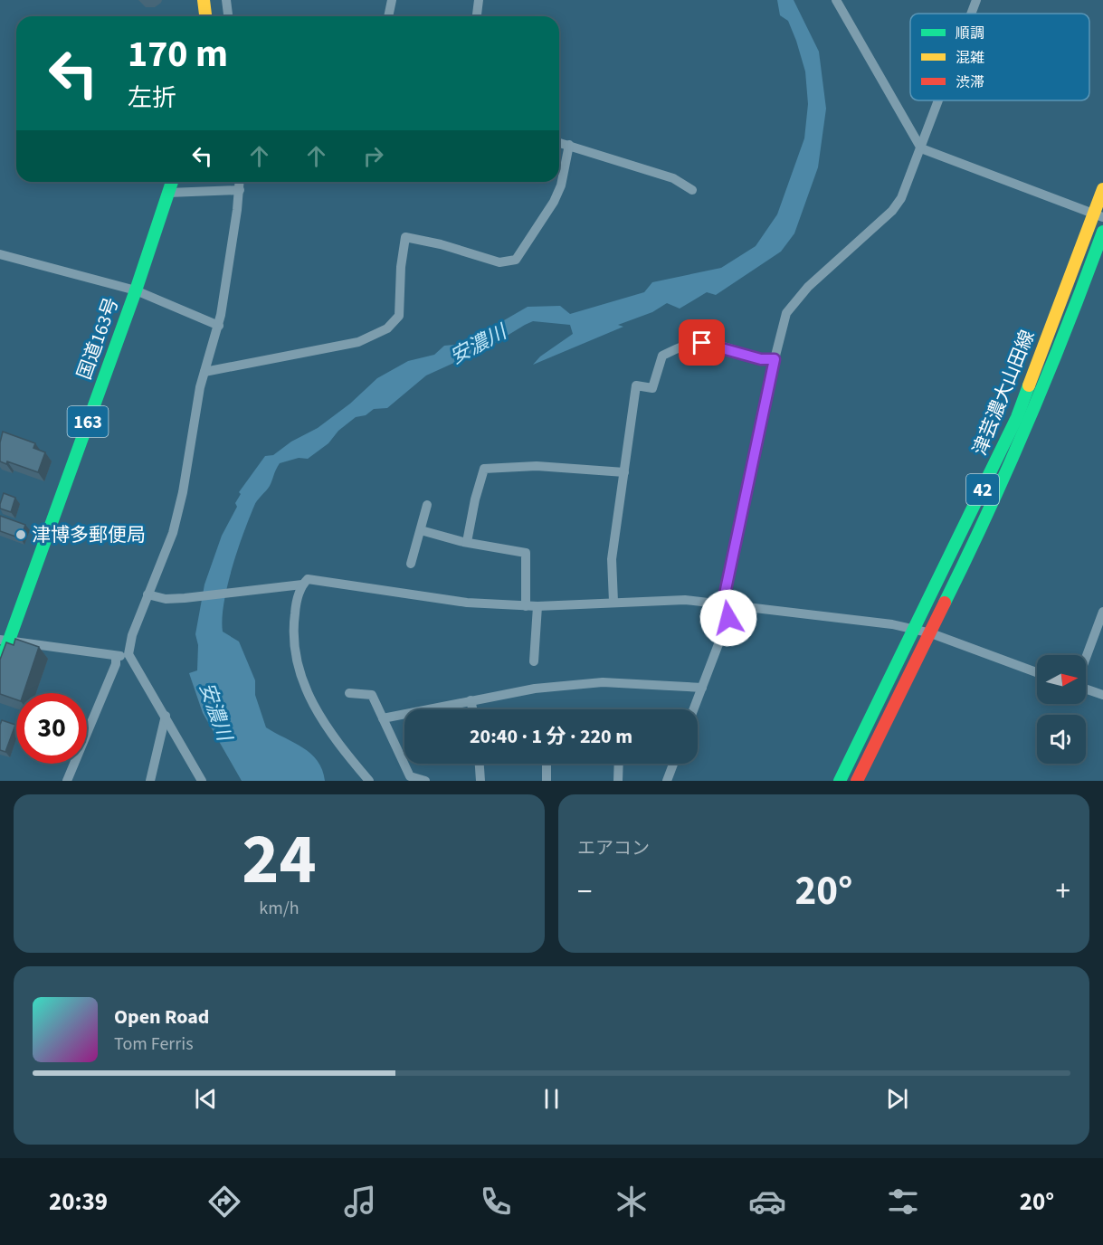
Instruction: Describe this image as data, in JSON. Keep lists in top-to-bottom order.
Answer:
{
  "streets": {
    "main road": [
      "国道163号",
      "津芸濃大山田線",
      "163",
      "42"
    ]
  },
  "water": ["安濃川"],
  "places": ["津博多郵便局"],
  "legend": ["順調", "混雑", "渋滞"],
  "north": "right",
  "page": {
    "turn": ["170 m", "左折"],
    "limit": "30",
    "trip": "20:40 · 1 分 · 220 m",
    "tile": [
      ["24", "km/h"],
      "エアコン"
    ],
    "heat": ["−", "20°", "+"],
    "song": ["Open Road", "Tom Ferris"],
    "tabs": ["20:39", "20°"]
  }
}
